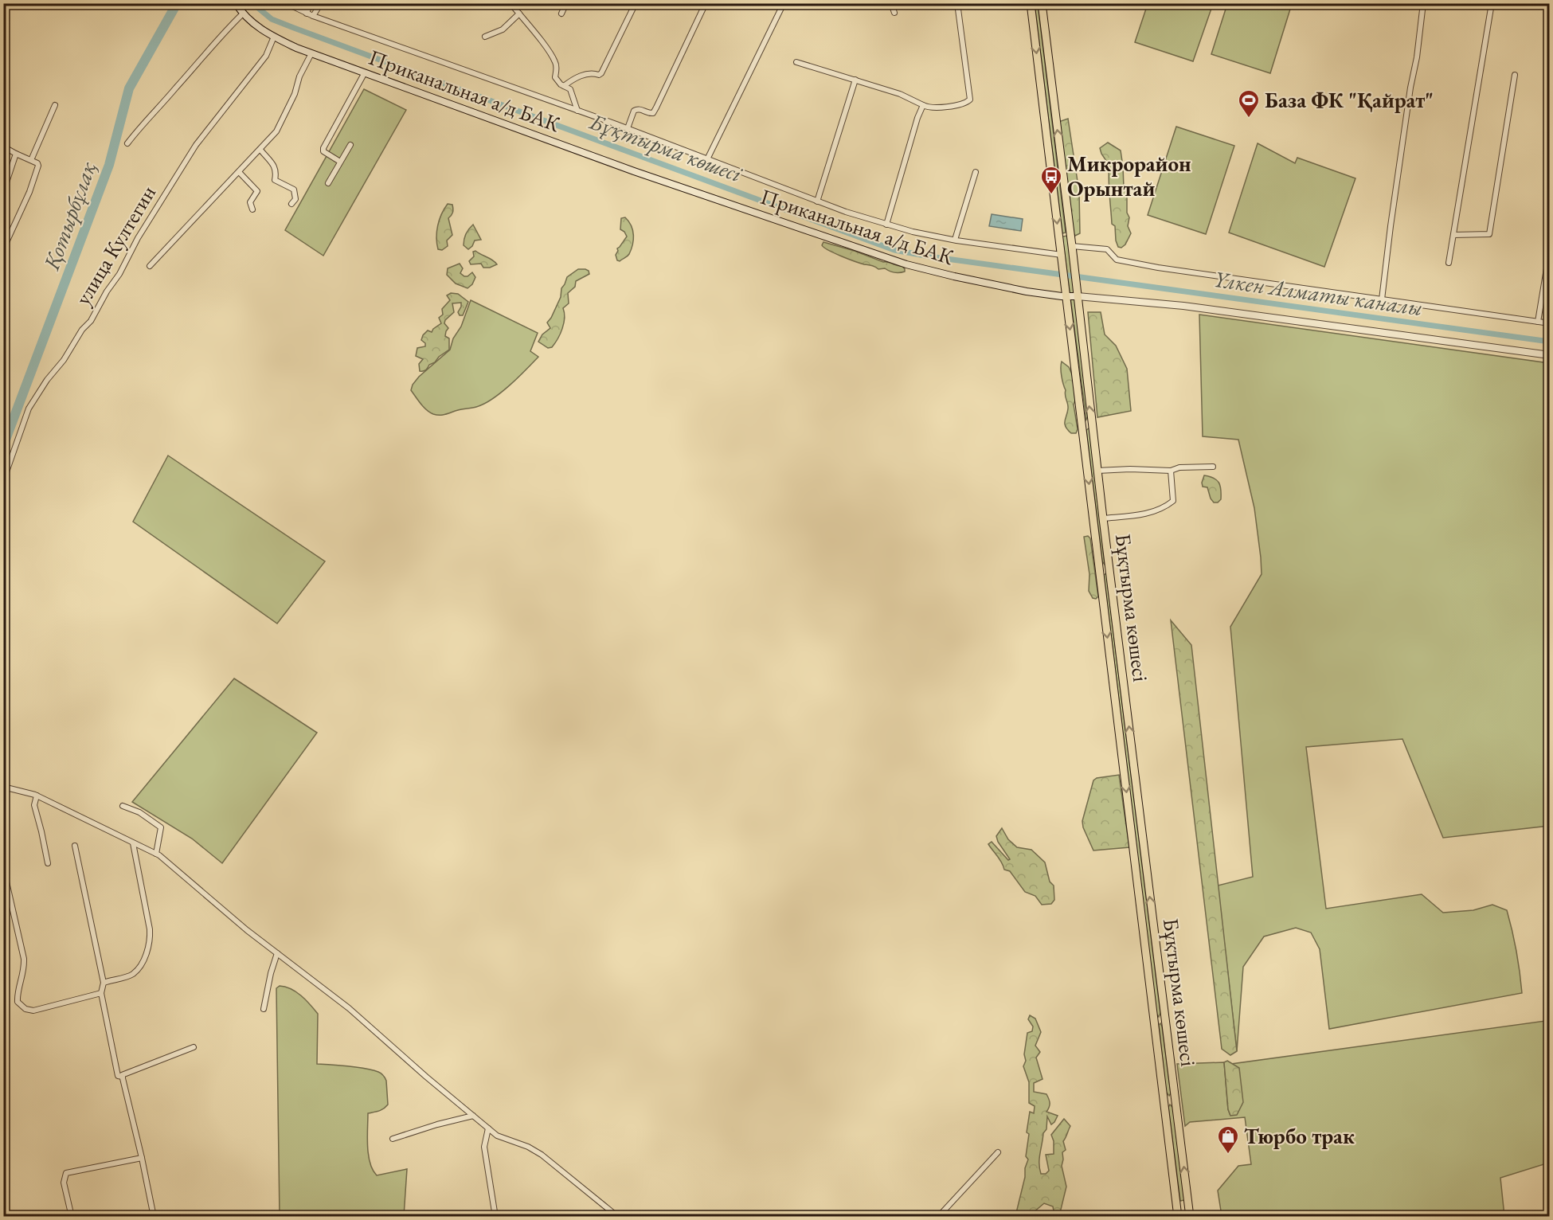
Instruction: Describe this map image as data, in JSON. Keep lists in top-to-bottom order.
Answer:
{
  "streets": {
    "main road": ["Приканальная а/д БАК", "Бұқтырма көшесі"],
    "street": ["улица Култегин"]
  },
  "crossings": [
    ["Приканальная а/д БАК", "улица Култегин"],
    ["Приканальная а/д БАК", "Бұқтырма көшесі"]
  ],
  "water": ["Бұқтырма көшесі", "Қотырбұлақ", "Үлкен Алматы каналы"],
  "places": {
    "sports": ["База ФК \"Қайрат\""],
    "bus stop": ["Микрорайон Орынтай"],
    "shop": ["Тюрбо трак"]
  }
}
